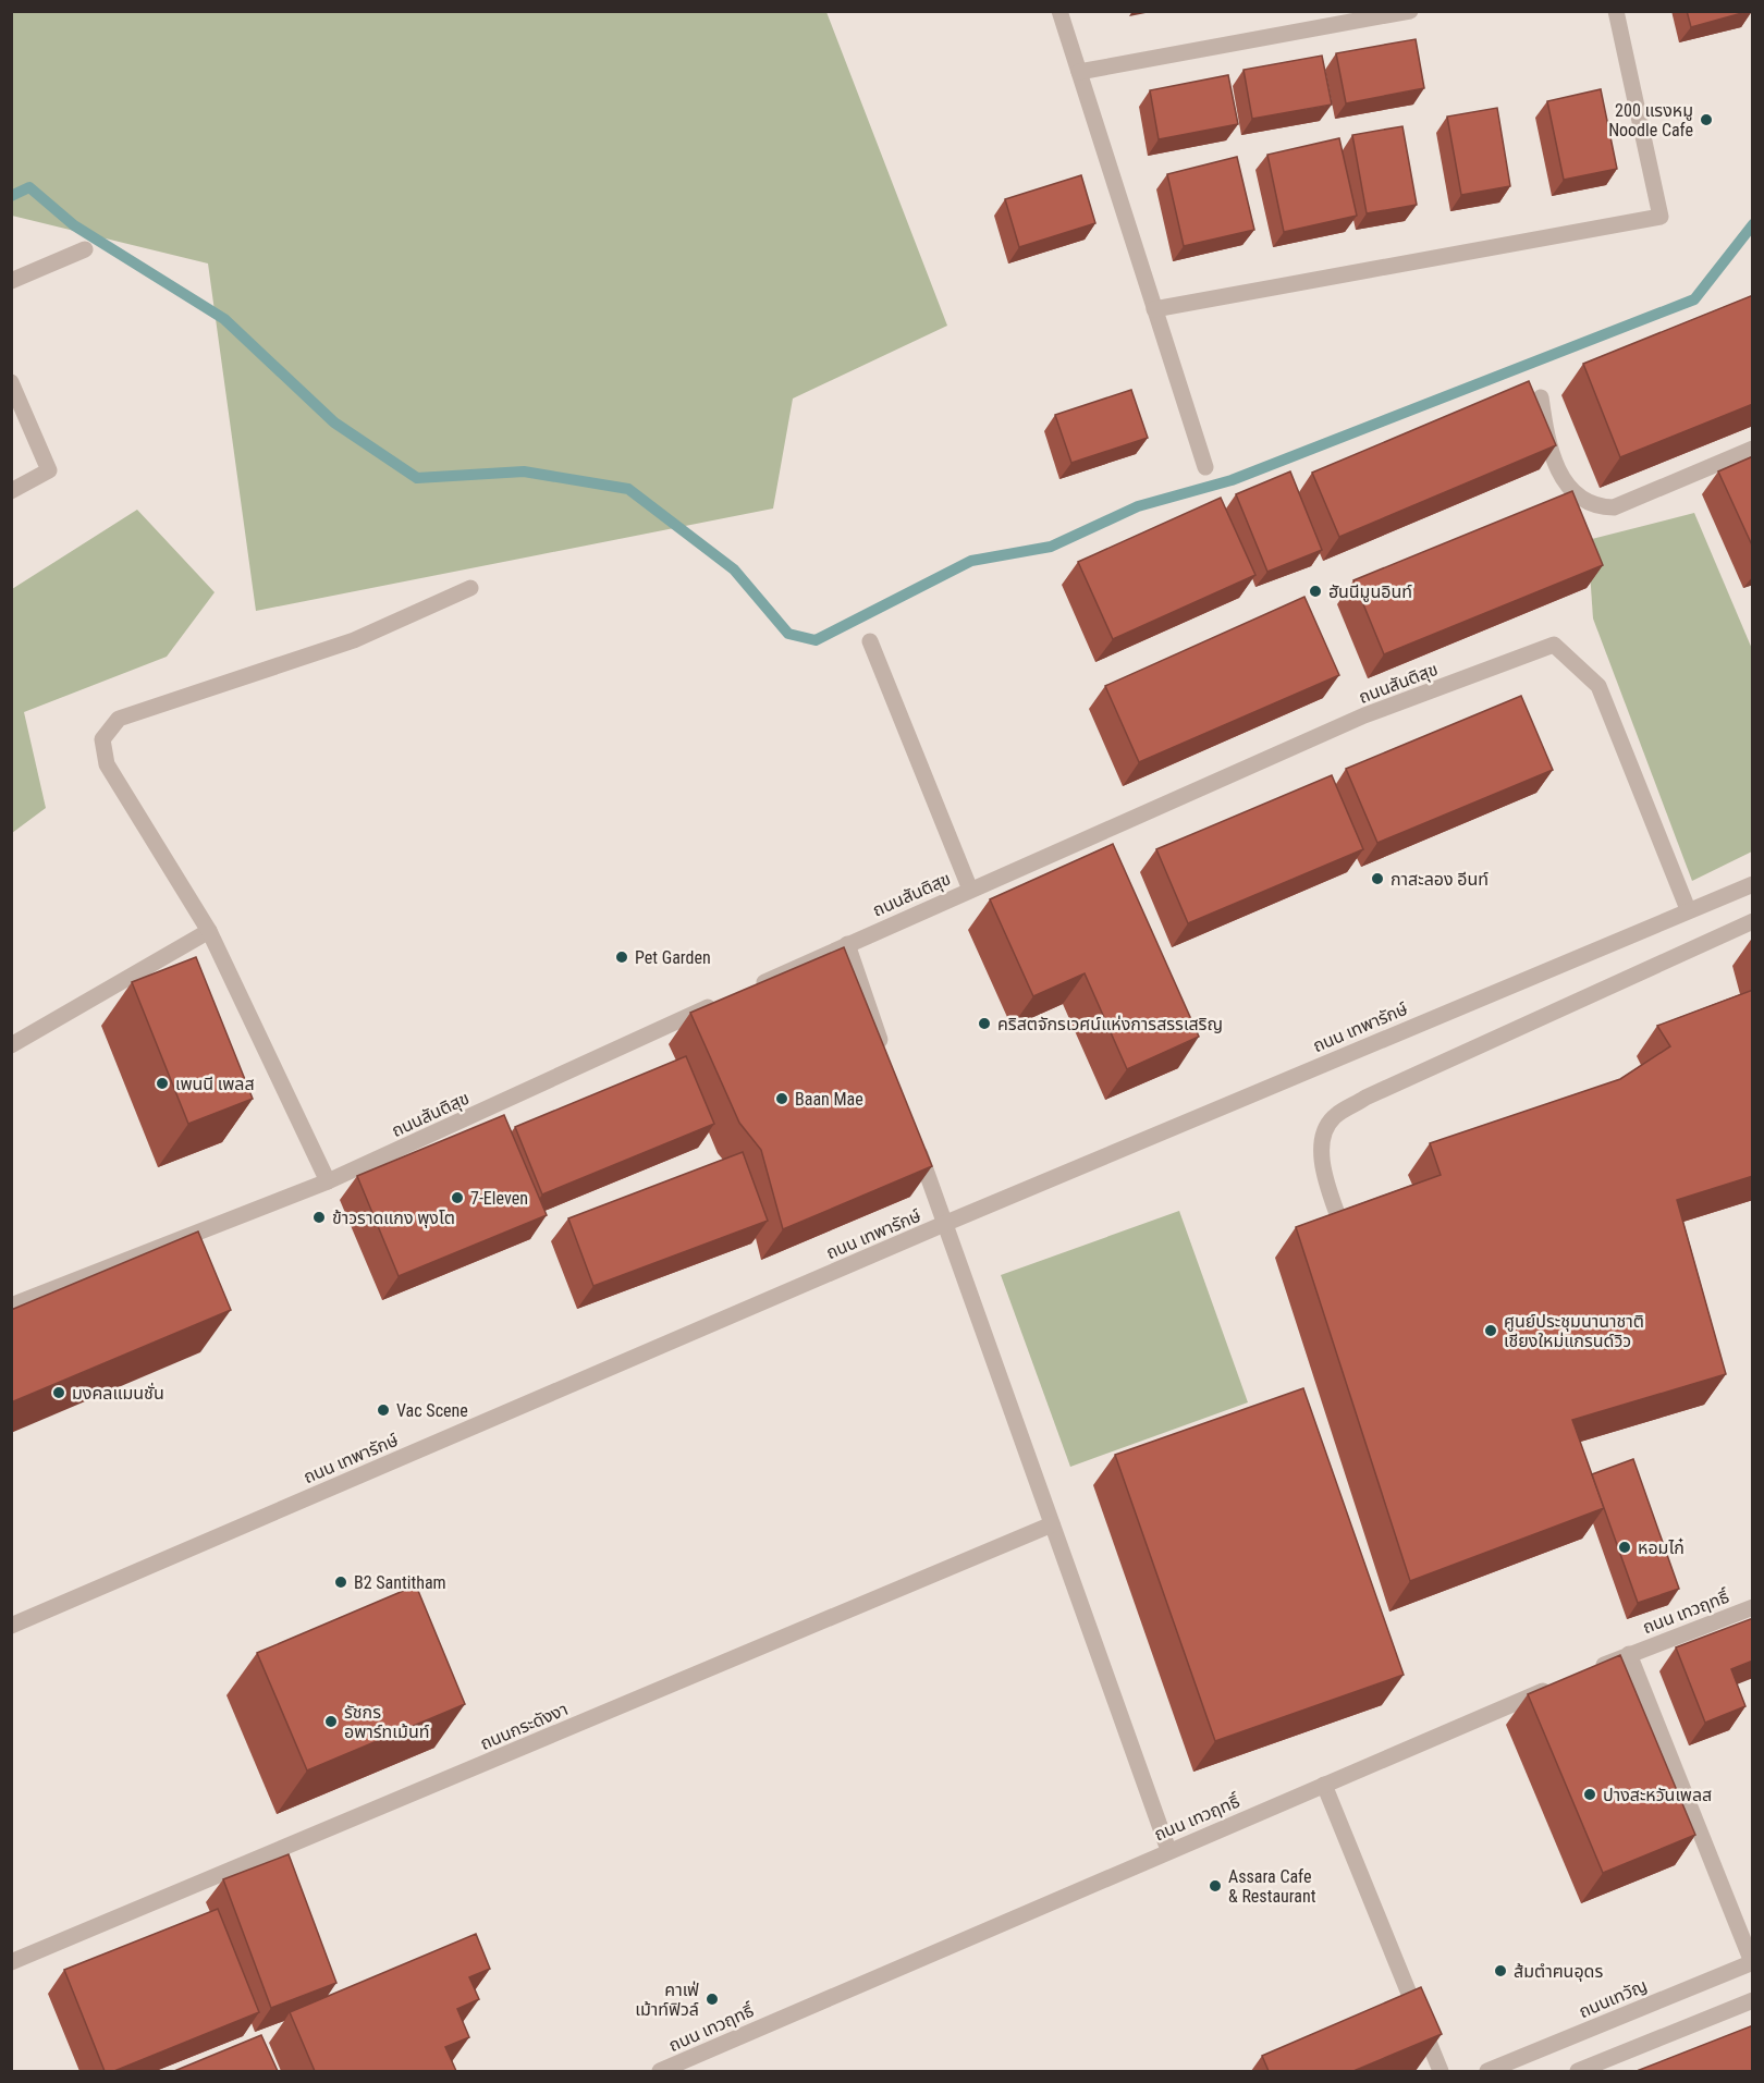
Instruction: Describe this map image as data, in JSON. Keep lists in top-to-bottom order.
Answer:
{
  "streets": {
    "street": [
      "ถนนสันติสุข",
      "ถนน เทพารักษ์",
      "ถนน เทวฤทธิ์",
      "ถนนกระดังงา",
      "ถนนเทวัญ"
    ]
  },
  "crossings": [
    ["ถนนสันติสุข", "ถนน เทพารักษ์"]
  ],
  "places": [
    "200 แรงหมู Noodle Cafe",
    "ฮันนีมูนอินท์",
    "กาสะลอง อีนท์",
    "Pet Garden",
    "คริสตจักรเวศน์แห่งการสรรเสริญ",
    "เพนนี เพลส",
    "Baan Mae",
    "7-Eleven",
    "ข้าวราดแกง พุงโต",
    "ศูนย์ประชุมนานาชาติ เชียงใหม่แกรนด์วิว",
    "มงคลแมนชั่น",
    "Vac Scene",
    "หอมไก๋",
    "B2 Santitham",
    "รัชกร อพาร์ทเม้นท์",
    "ปางสะหวันเพลส",
    "Assara Cafe & Restaurant",
    "ส้มตำฅนอุดร",
    "คาเฟ่ เม้าท์ฟิวล์"
  ]
}
